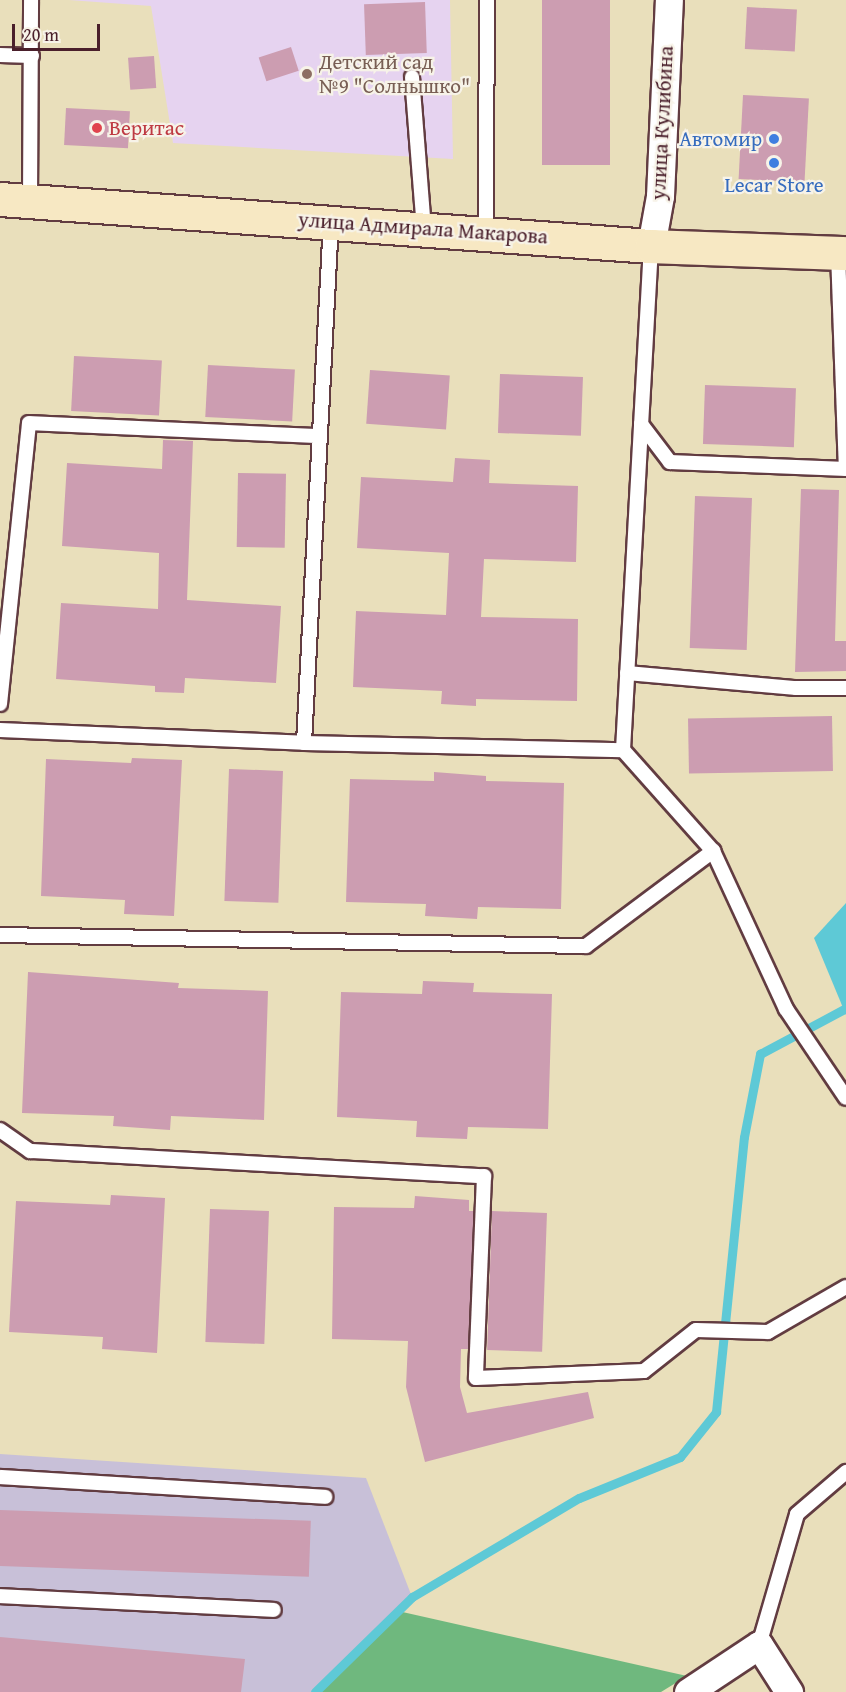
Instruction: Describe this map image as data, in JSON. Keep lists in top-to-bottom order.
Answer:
{
  "streets": {
    "street": ["улица Кулибина", "улица Адмирала Макарова"]
  },
  "crossings": [
    ["улица Кулибина", "улица Адмирала Макарова"]
  ],
  "places": [
    "Детский сад №9 \"Солнышко\"",
    "Веритас",
    "Автомир",
    "Lecar Store"
  ],
  "scale_bar": "20 m"
}
